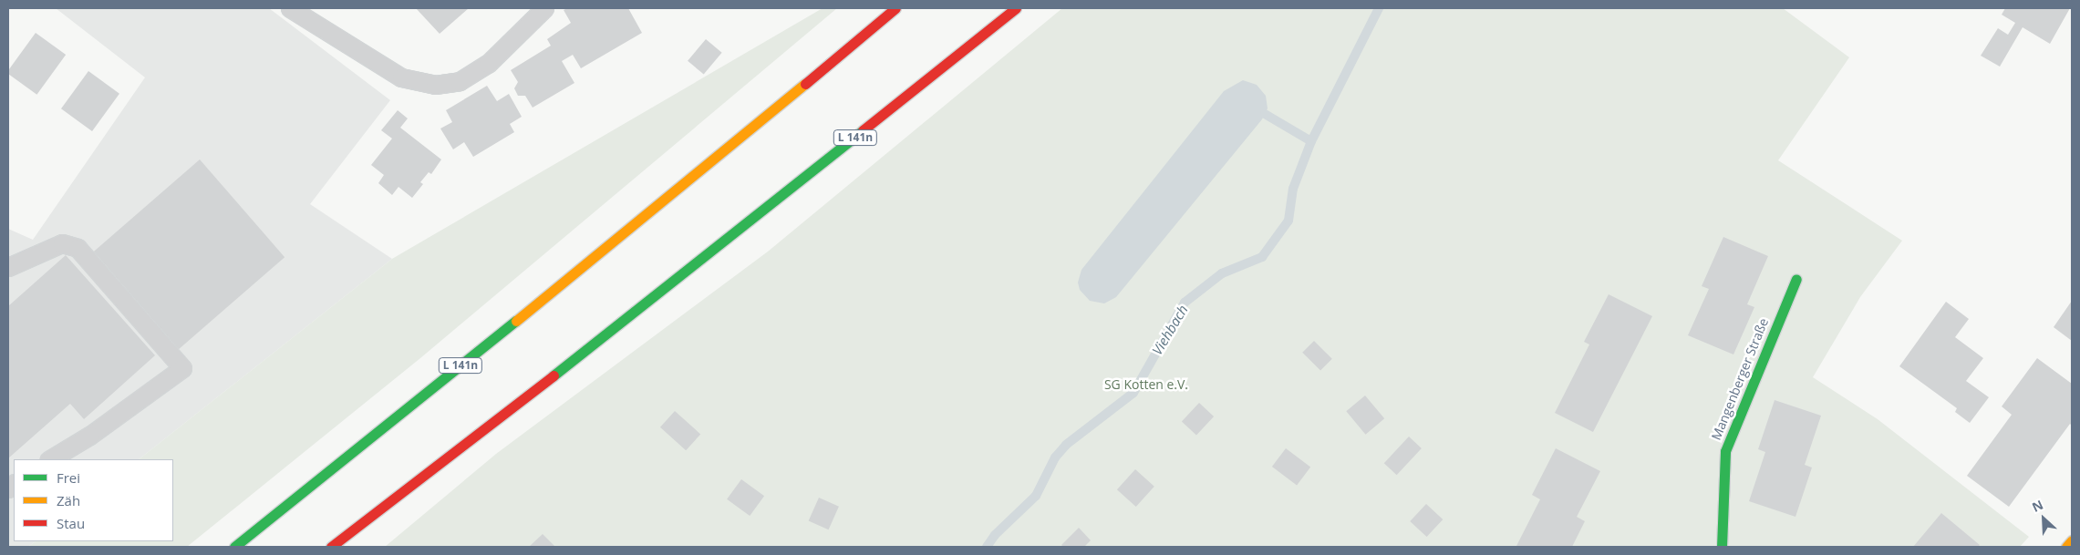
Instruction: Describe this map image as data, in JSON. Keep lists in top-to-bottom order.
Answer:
{
  "streets": {
    "main road": ["L 141n", "Mangenberger Straße"]
  },
  "water": ["Viehbach"],
  "parks": ["SG Kotten e.V."],
  "legend": ["Frei", "Zäh", "Stau"],
  "north": "top left"
}
